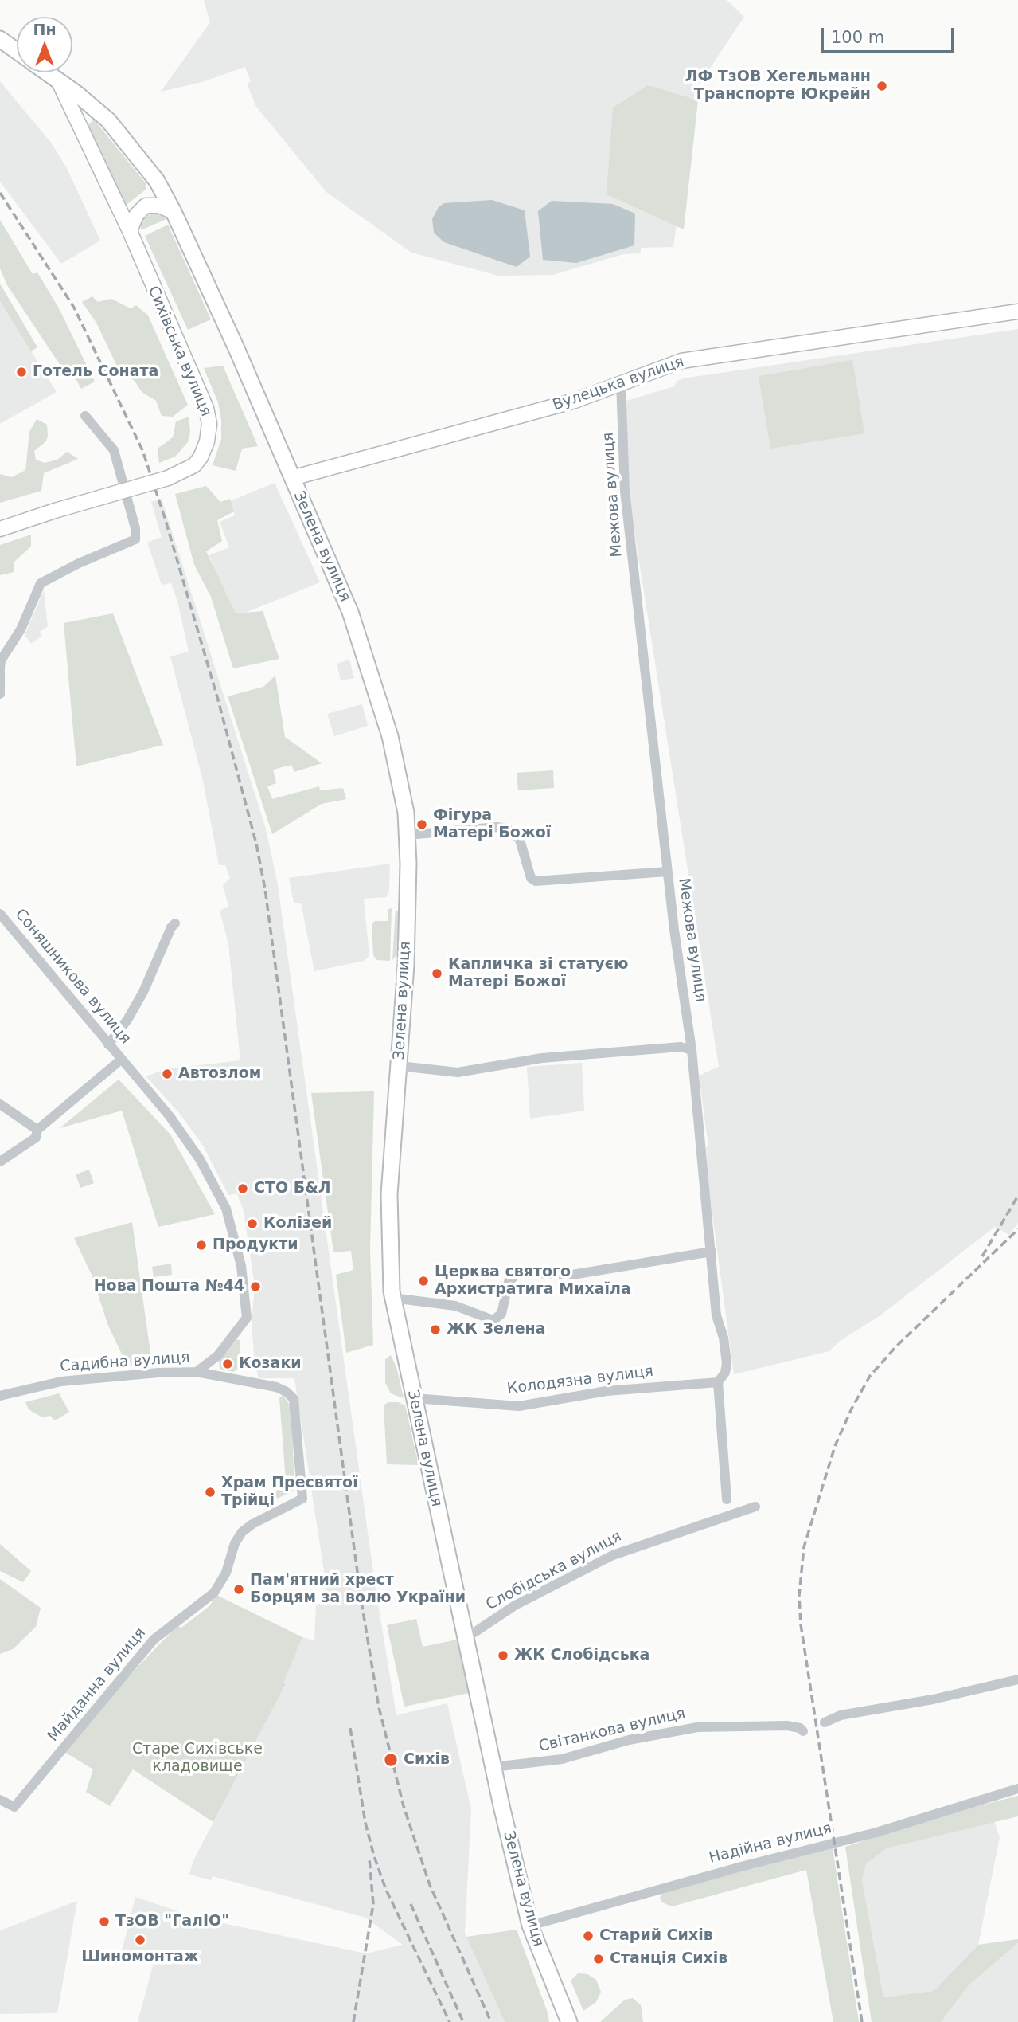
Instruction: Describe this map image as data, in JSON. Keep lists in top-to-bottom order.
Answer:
{
  "streets": {
    "main road": ["Зелена вулиця"],
    "street": [
      "Сихівська вулиця",
      "Вулецька вулиця",
      "Межова вулиця",
      "Соняшникова вулиця",
      "Садибна вулиця",
      "Колодязна вулиця",
      "Слобідська вулиця",
      "Майданна вулиця",
      "Світанкова вулиця",
      "Надійна вулиця"
    ]
  },
  "crossings": [
    ["Сихівська вулиця", "Зелена вулиця"],
    ["Вулецька вулиця", "Межова вулиця"],
    ["Вулецька вулиця", "Зелена вулиця"],
    ["Межова вулиця", "Колодязна вулиця"],
    ["Зелена вулиця", "Колодязна вулиця"],
    ["Зелена вулиця", "Слобідська вулиця"],
    ["Зелена вулиця", "Світанкова вулиця"],
    ["Зелена вулиця", "Надійна вулиця"],
    ["Соняшникова вулиця", "Садибна вулиця"],
    ["Садибна вулиця", "Майданна вулиця"]
  ],
  "parks": ["Старе Сихівське кладовище"],
  "places": [
    "ЛФ ТзОВ Хегельманн Транспорте Юкрейн",
    "Готель Соната",
    "Фігура Матері Божої",
    "Капличка зі статуєю Матері Божої",
    "Автозлом",
    "СТО Б&Л",
    "Колізей",
    "Продукти",
    "Церква святого Архистратига Михаїла",
    "Нова Пошта №44",
    "ЖК Зелена",
    "Козаки",
    "Храм Пресвятої Трійці",
    "Пам'ятний хрест Борцям за волю України",
    "ЖК Слобідська",
    "Сихів",
    "ТзОВ \"ГалІО\"",
    "Старий Сихів",
    "Шиномонтаж",
    "Станція Сихів"
  ],
  "scale_bar": "100 m",
  "north": "top"
}
